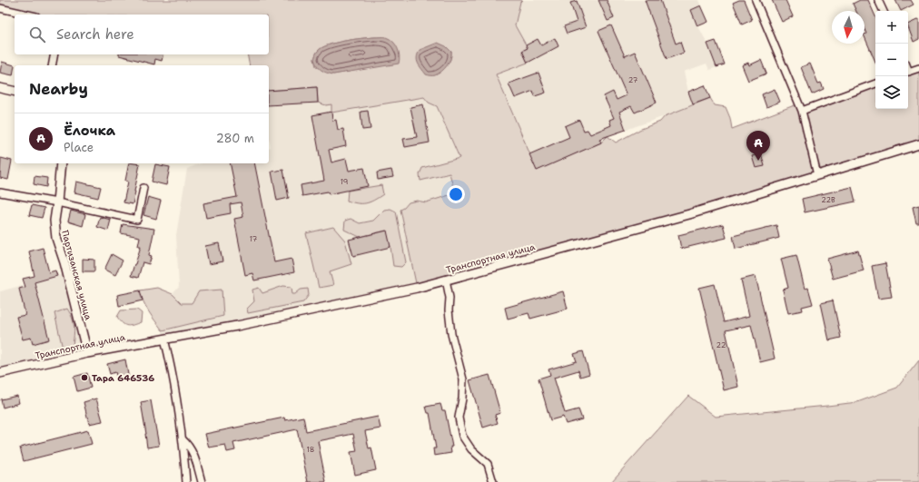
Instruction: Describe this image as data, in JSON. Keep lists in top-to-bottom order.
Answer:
{
  "streets": {
    "main road": ["Транспортная улица", "Партизанская улица"]
  },
  "crossings": [
    ["Транспортная улица", "Партизанская улица"]
  ],
  "places": ["Тара 646536"],
  "house_numbers": [
    "27",
    "19",
    "22В",
    "17",
    "22",
    "18"
  ],
  "north": "bottom",
  "page": {
    "map_buttons": ["+", "−"],
    "search": "Search here",
    "heading": "Nearby",
    "list": [
      {
        "mark": "A",
        "name": "Ёлочка",
        "note": "Place",
        "value": "280 m"
      }
    ],
    "pins": "A"
  }
}
